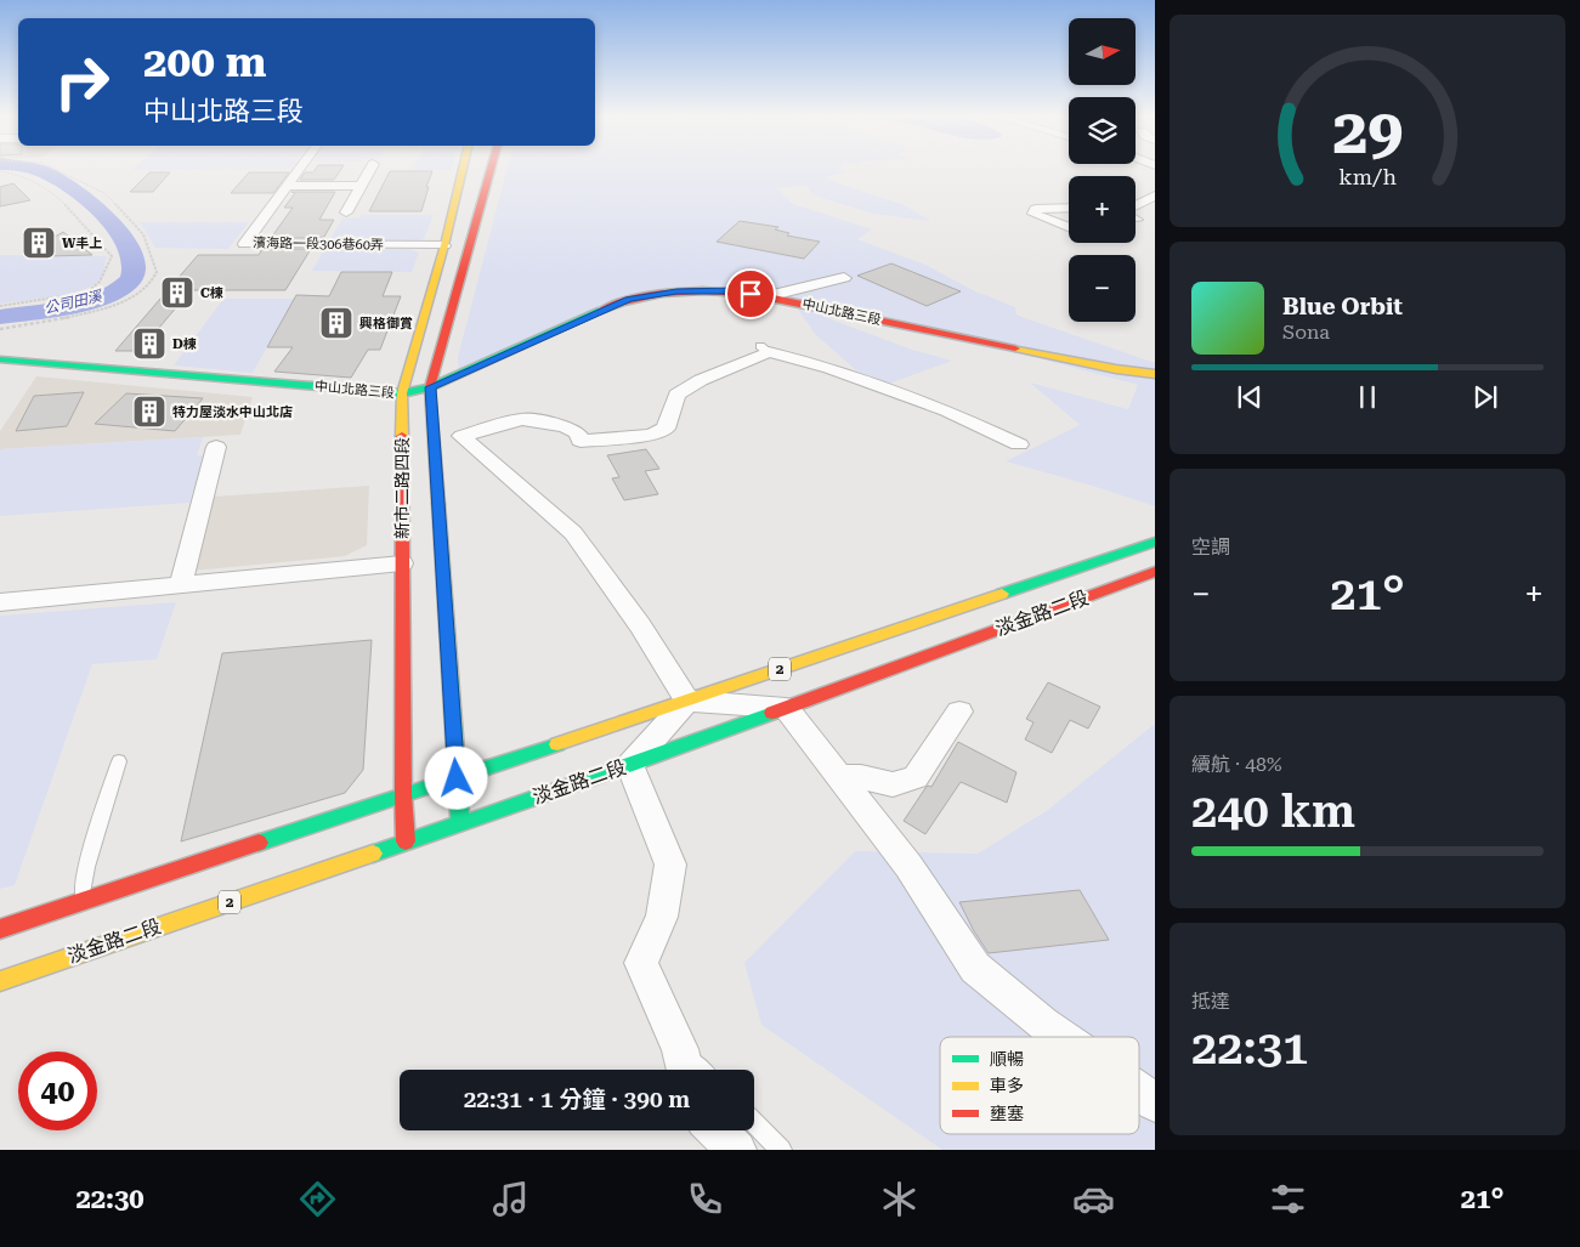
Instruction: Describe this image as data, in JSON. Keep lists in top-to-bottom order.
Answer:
{
  "streets": {
    "street": [
      "濱海路一段306巷60弄",
      "中山北路三段",
      "新市二路四段",
      "淡金路二段",
      "2"
    ]
  },
  "crossings": [
    ["濱海路一段306巷60弄", "新市二路四段"],
    ["中山北路三段", "新市二路四段"],
    ["新市二路四段", "淡金路二段"]
  ],
  "water": ["公司田溪"],
  "places": {
    "building": [
      "W丰上",
      "C棟",
      "興格御賞",
      "D棟",
      "特力屋淡水中山北店"
    ]
  },
  "legend": ["順暢", "車多", "壅塞"],
  "north": "right",
  "page": {
    "map_buttons": ["+", "−"],
    "turn": ["200 m", "中山北路三段"],
    "song": ["Blue Orbit", "Sona"],
    "tile": [
      "空調",
      ["續航 · 48%", "240 km"],
      ["抵達", "22:31"]
    ],
    "heat": ["−", "21°", "+"],
    "limit": "40",
    "trip": "22:31 · 1 分鐘 · 390 m",
    "tabs": ["22:30", "21°"],
    "gauge": ["29", "km/h"]
  }
}
